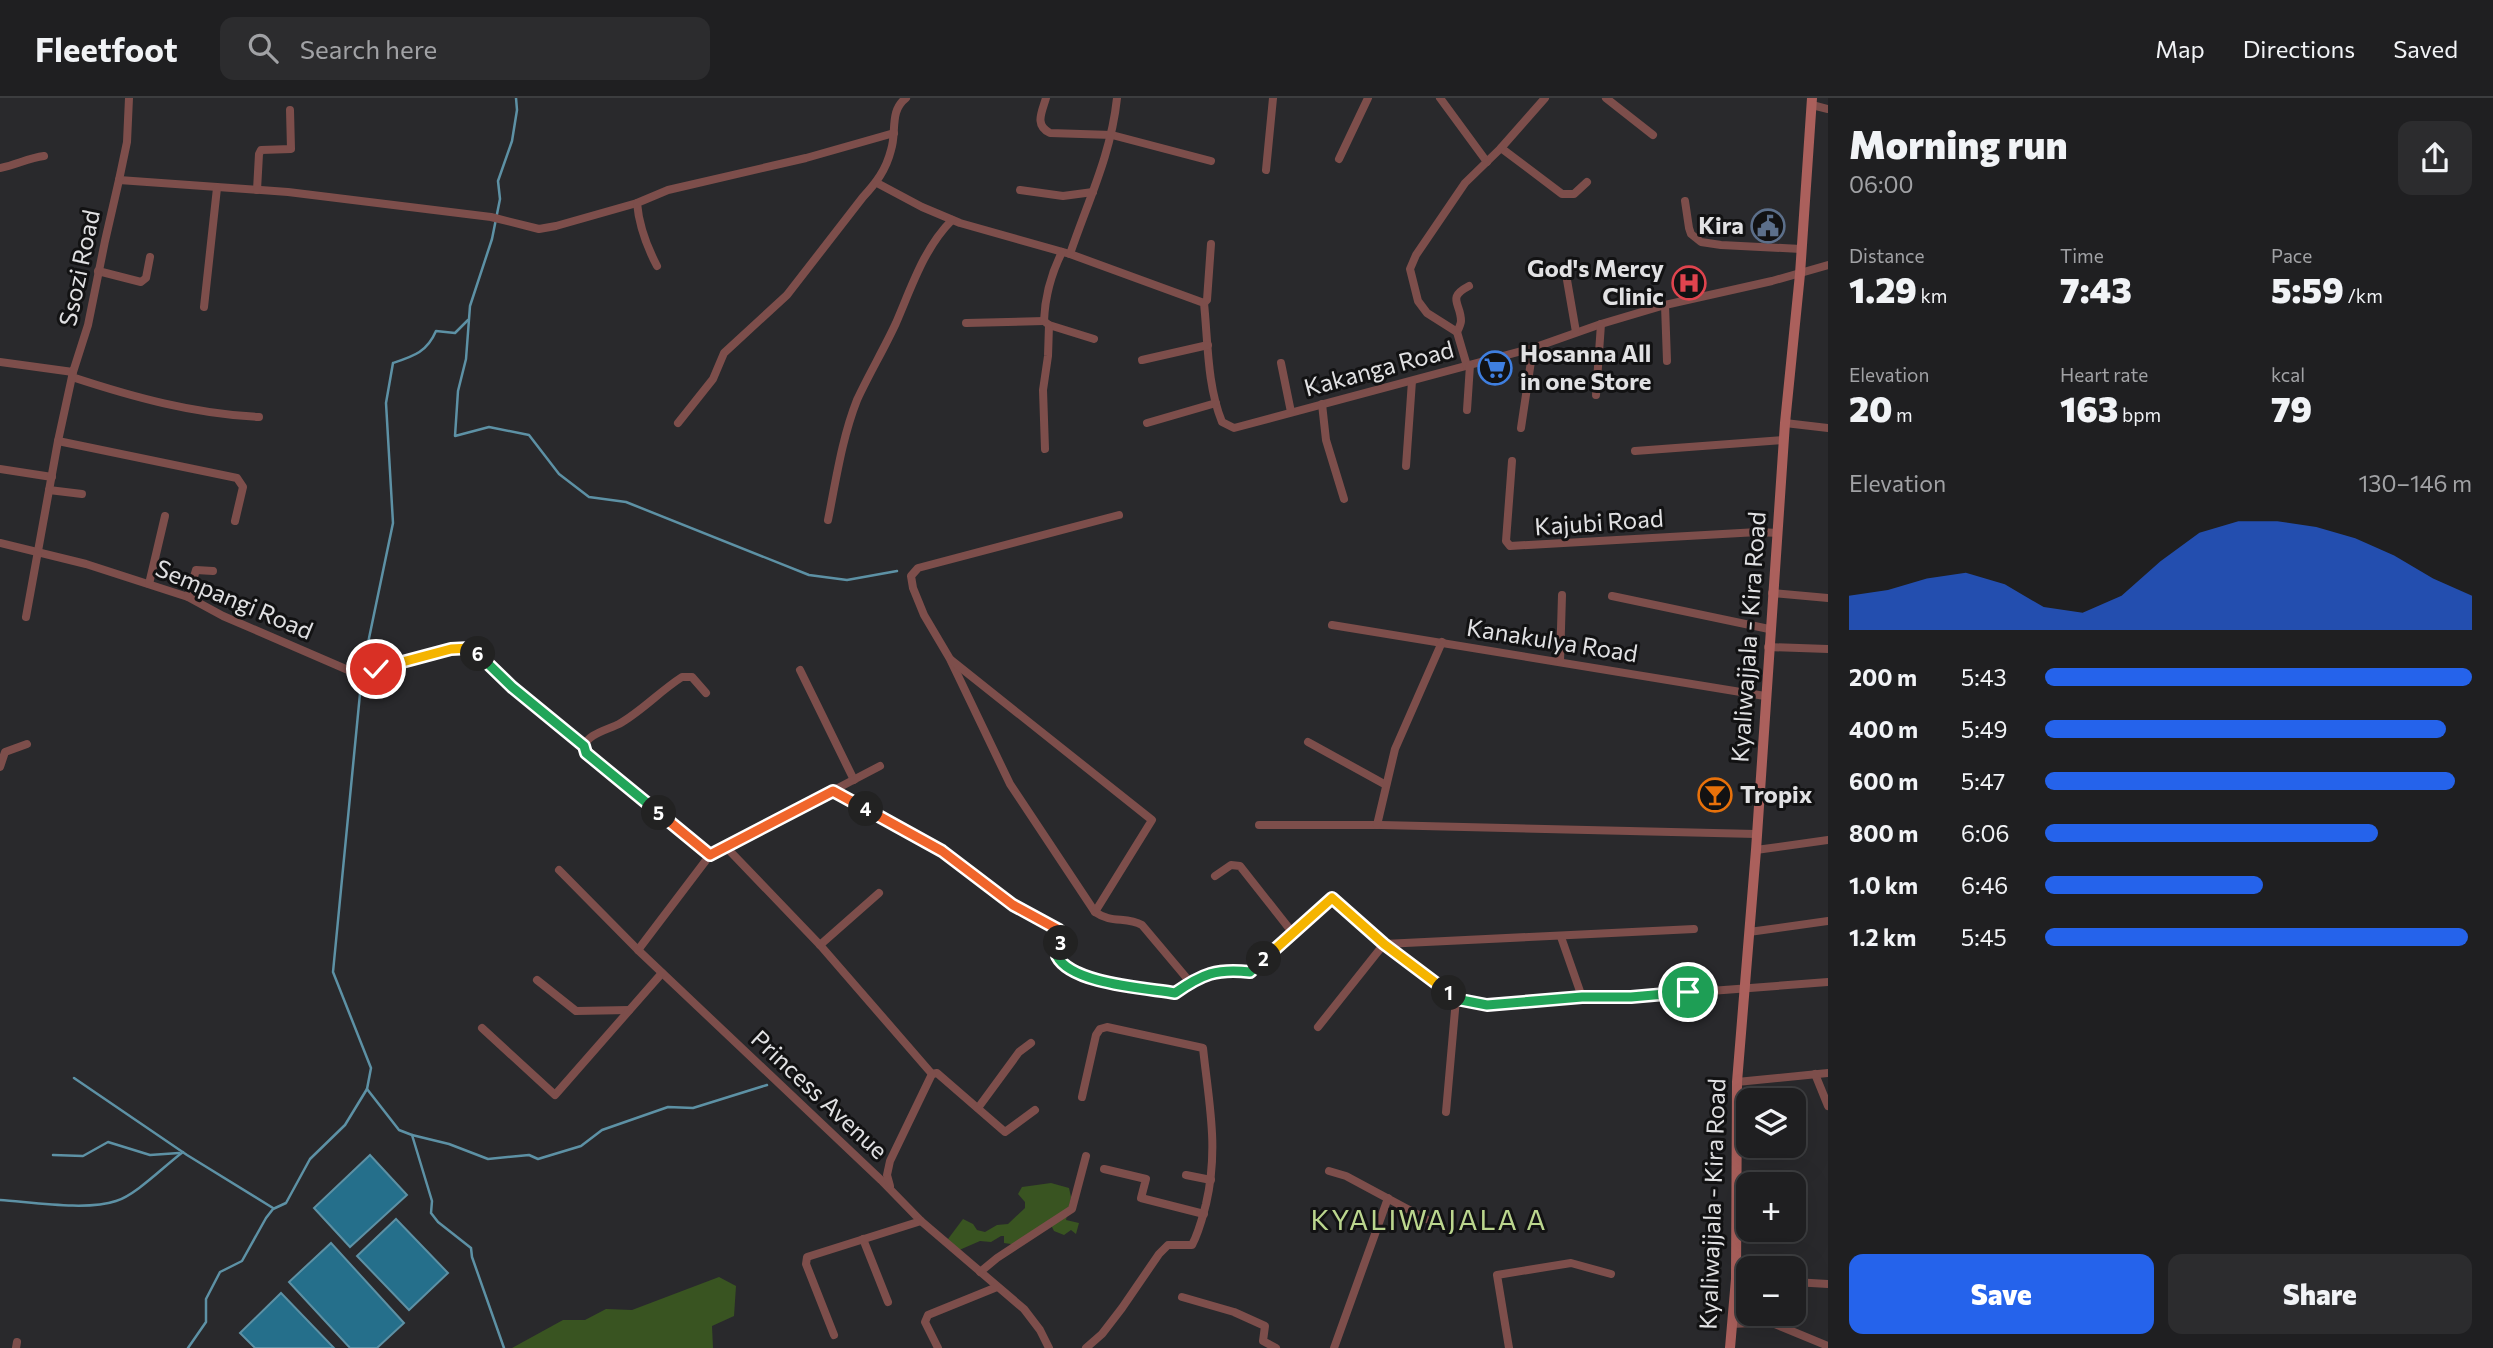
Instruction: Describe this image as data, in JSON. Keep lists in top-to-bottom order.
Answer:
{
  "streets": {
    "street": [
      "Ssozi Road",
      "Kakanga Road",
      "Kajubi Road",
      "Sempangi Road",
      "Kyaliwajjala - Kira Road",
      "Kanakulya Road",
      "Princess Avenue"
    ]
  },
  "crossings": [
    ["Ssozi Road", "Sempangi Road"],
    ["Kakanga Road", "Kyaliwajjala - Kira Road"],
    ["Kajubi Road", "Kyaliwajjala - Kira Road"],
    ["Kyaliwajjala - Kira Road", "Kanakulya Road"]
  ],
  "districts": ["KYALIWAJALA A"],
  "places": {
    "public building": ["Kira"],
    "hospital": ["God's Mercy Clinic"],
    "supermarket": ["Hosanna All in one Store"],
    "bar": ["Tropix"]
  },
  "page": {
    "header": "Fleetfoot",
    "search": "Search here",
    "nav": ["Map", "Directions", "Saved"],
    "heading": ["Morning run", "06:00"],
    "stats": [
      ["Distance", "1.29 km"],
      ["Time", "7:43"],
      ["Pace", "5:59 /km"],
      ["Elevation", "20 m"],
      ["Heart rate", "163 bpm"],
      ["kcal", "79"]
    ],
    "chart": ["Elevation", "130–146 m"],
    "pins": [
      "6",
      "4",
      "5",
      "3",
      "2",
      "1"
    ],
    "list": [
      {
        "name": "200 m",
        "note": "5:43"
      },
      {
        "name": "400 m",
        "note": "5:49"
      },
      {
        "name": "600 m",
        "note": "5:47"
      },
      {
        "name": "800 m",
        "note": "6:06"
      },
      {
        "name": "1.0 km",
        "note": "6:46"
      },
      {
        "name": "1.2 km",
        "note": "5:45"
      }
    ],
    "map_buttons": ["+", "−"],
    "buttons": ["Save", "Share"]
  }
}
